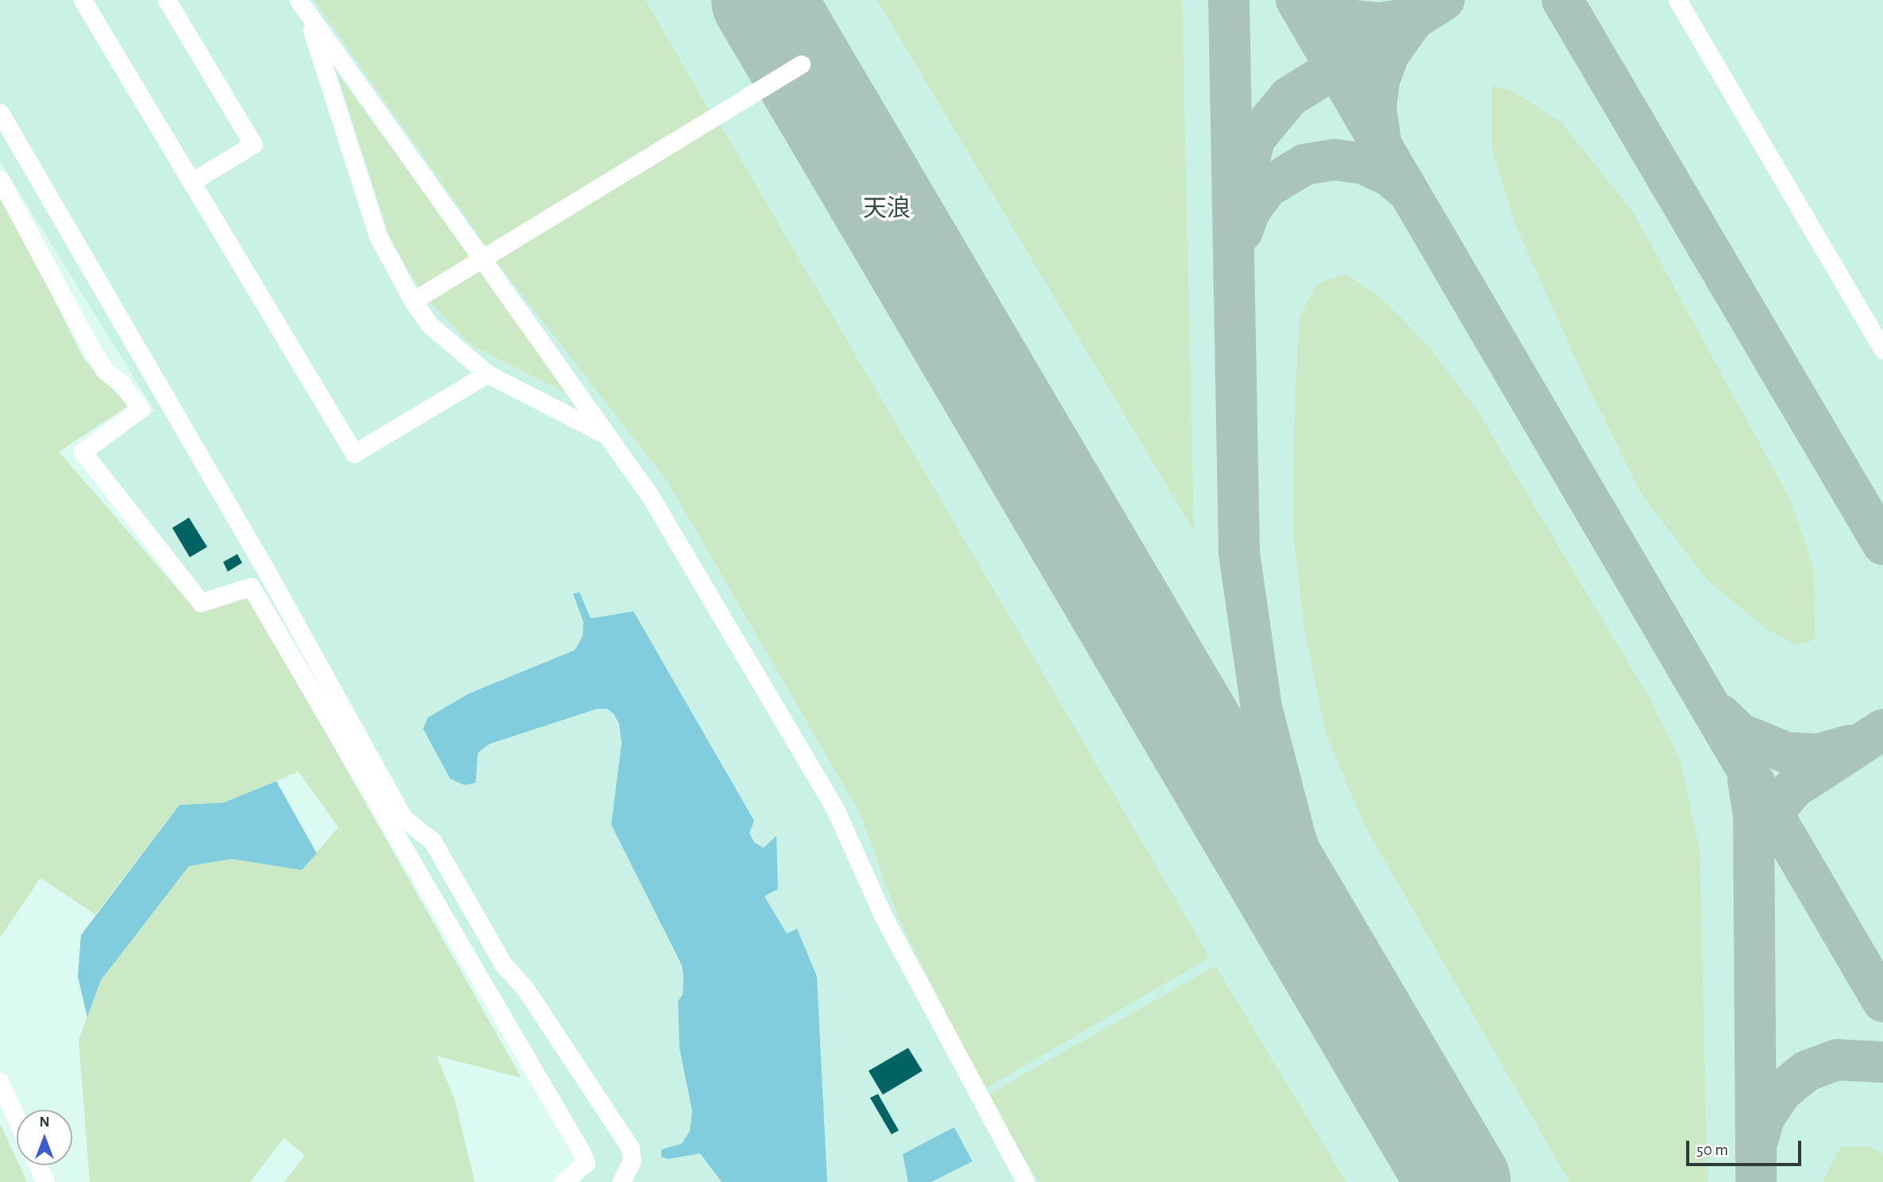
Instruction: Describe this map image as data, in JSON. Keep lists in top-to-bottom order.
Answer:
{
  "districts": ["天浪"],
  "scale_bar": "50 m",
  "north": "top"
}
